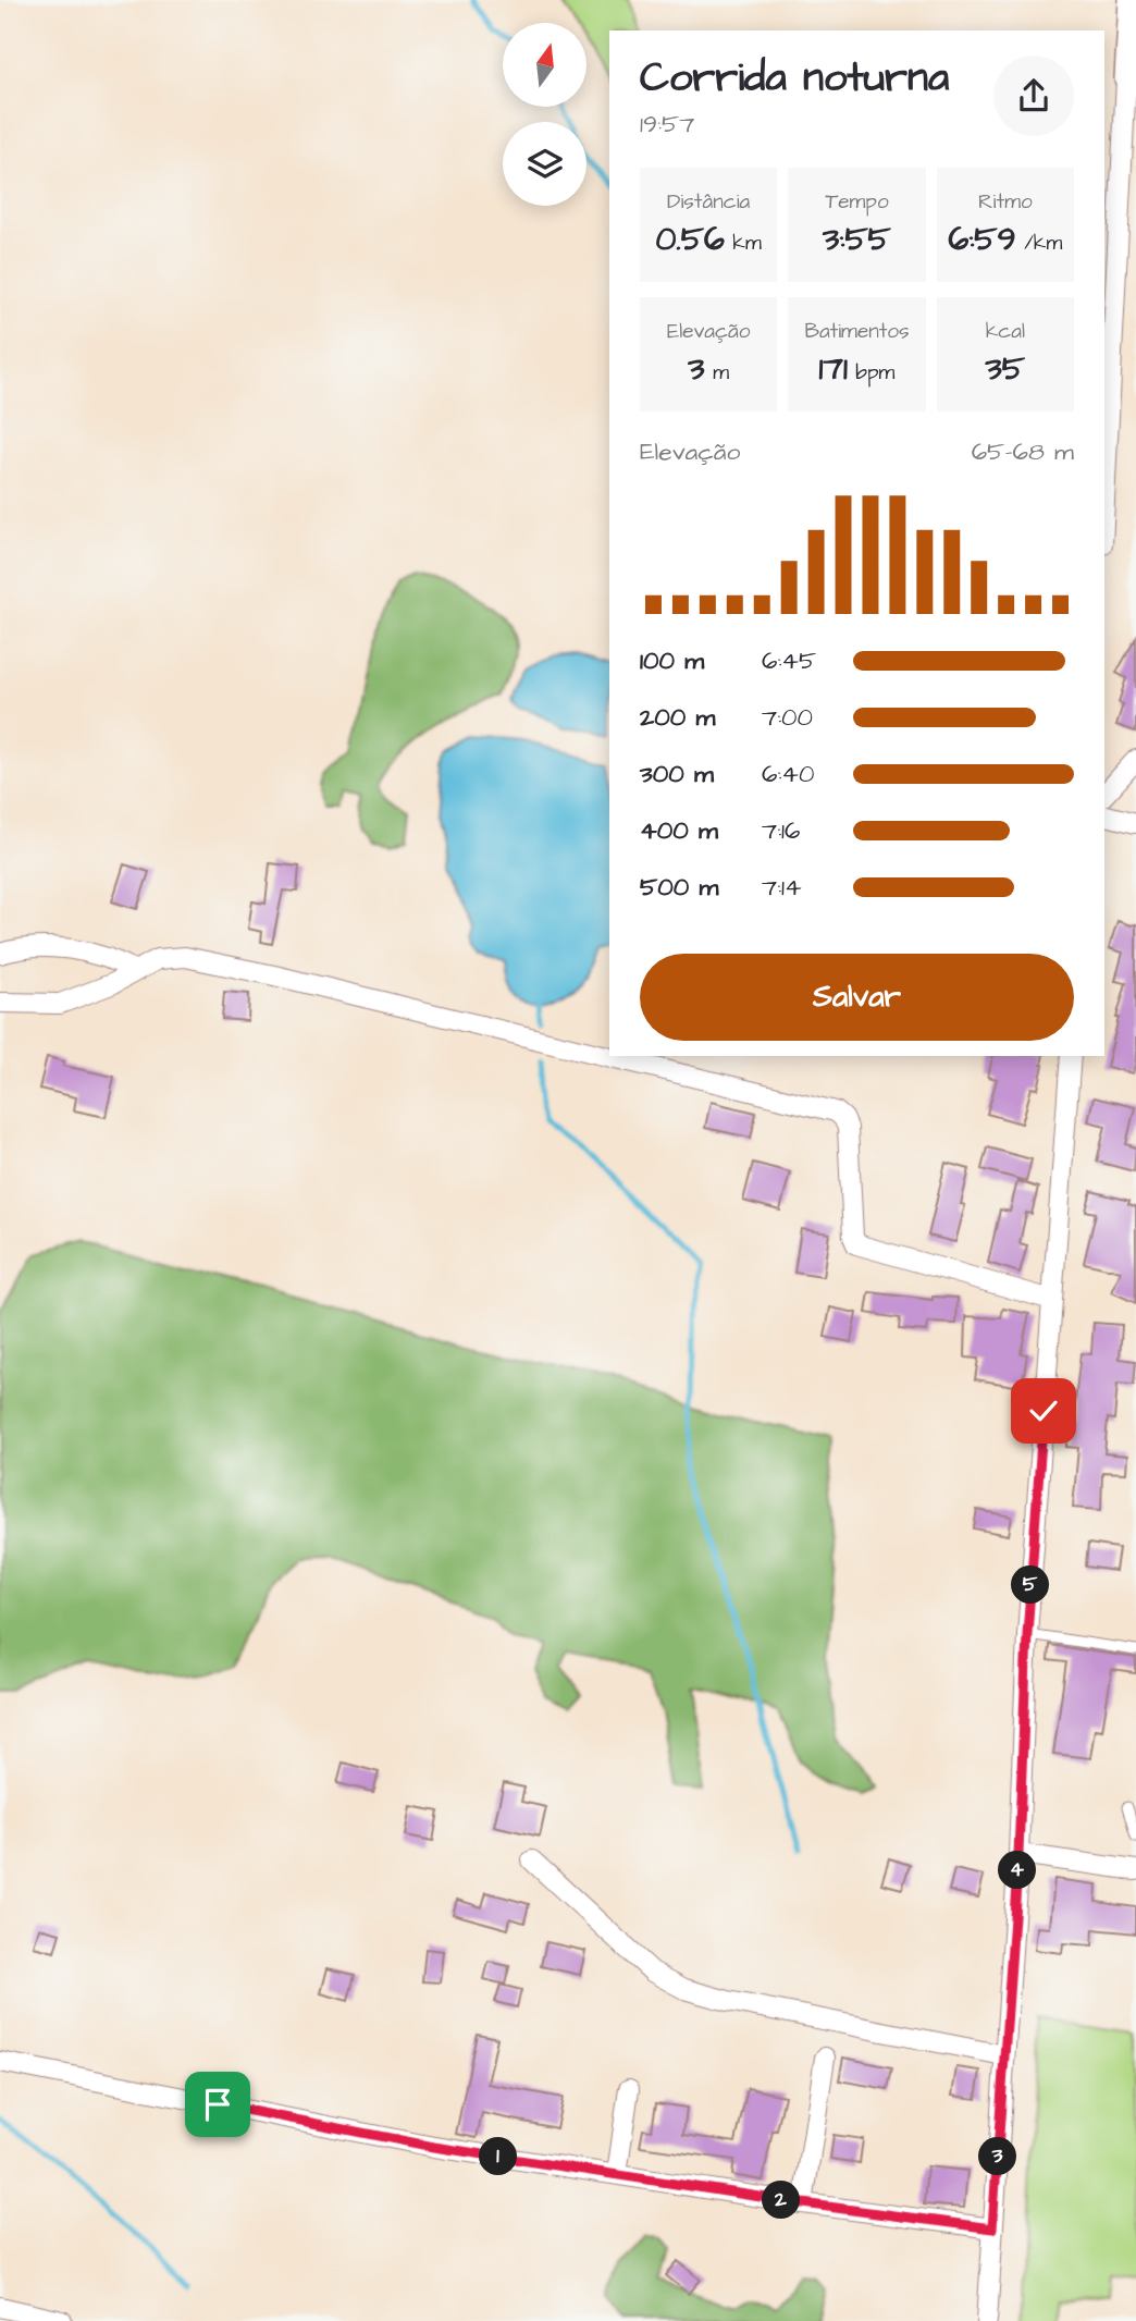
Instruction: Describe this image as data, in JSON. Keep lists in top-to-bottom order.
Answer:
{
  "north": "top",
  "page": {
    "heading": ["Corrida noturna", "19:57"],
    "stats": [
      ["Distância", "0.56 km"],
      ["Tempo", "3:55"],
      ["Ritmo", "6:59 /km"],
      ["Elevação", "3 m"],
      ["Batimentos", "171 bpm"],
      ["kcal", "35"]
    ],
    "chart": ["Elevação", "65–68 m"],
    "list": [
      {
        "name": "100 m",
        "note": "6:45"
      },
      {
        "name": "200 m",
        "note": "7:00"
      },
      {
        "name": "300 m",
        "note": "6:40"
      },
      {
        "name": "400 m",
        "note": "7:16"
      },
      {
        "name": "500 m",
        "note": "7:14"
      }
    ],
    "buttons": "Salvar",
    "pins": [
      "5",
      "4",
      "1",
      "3",
      "2"
    ]
  }
}
